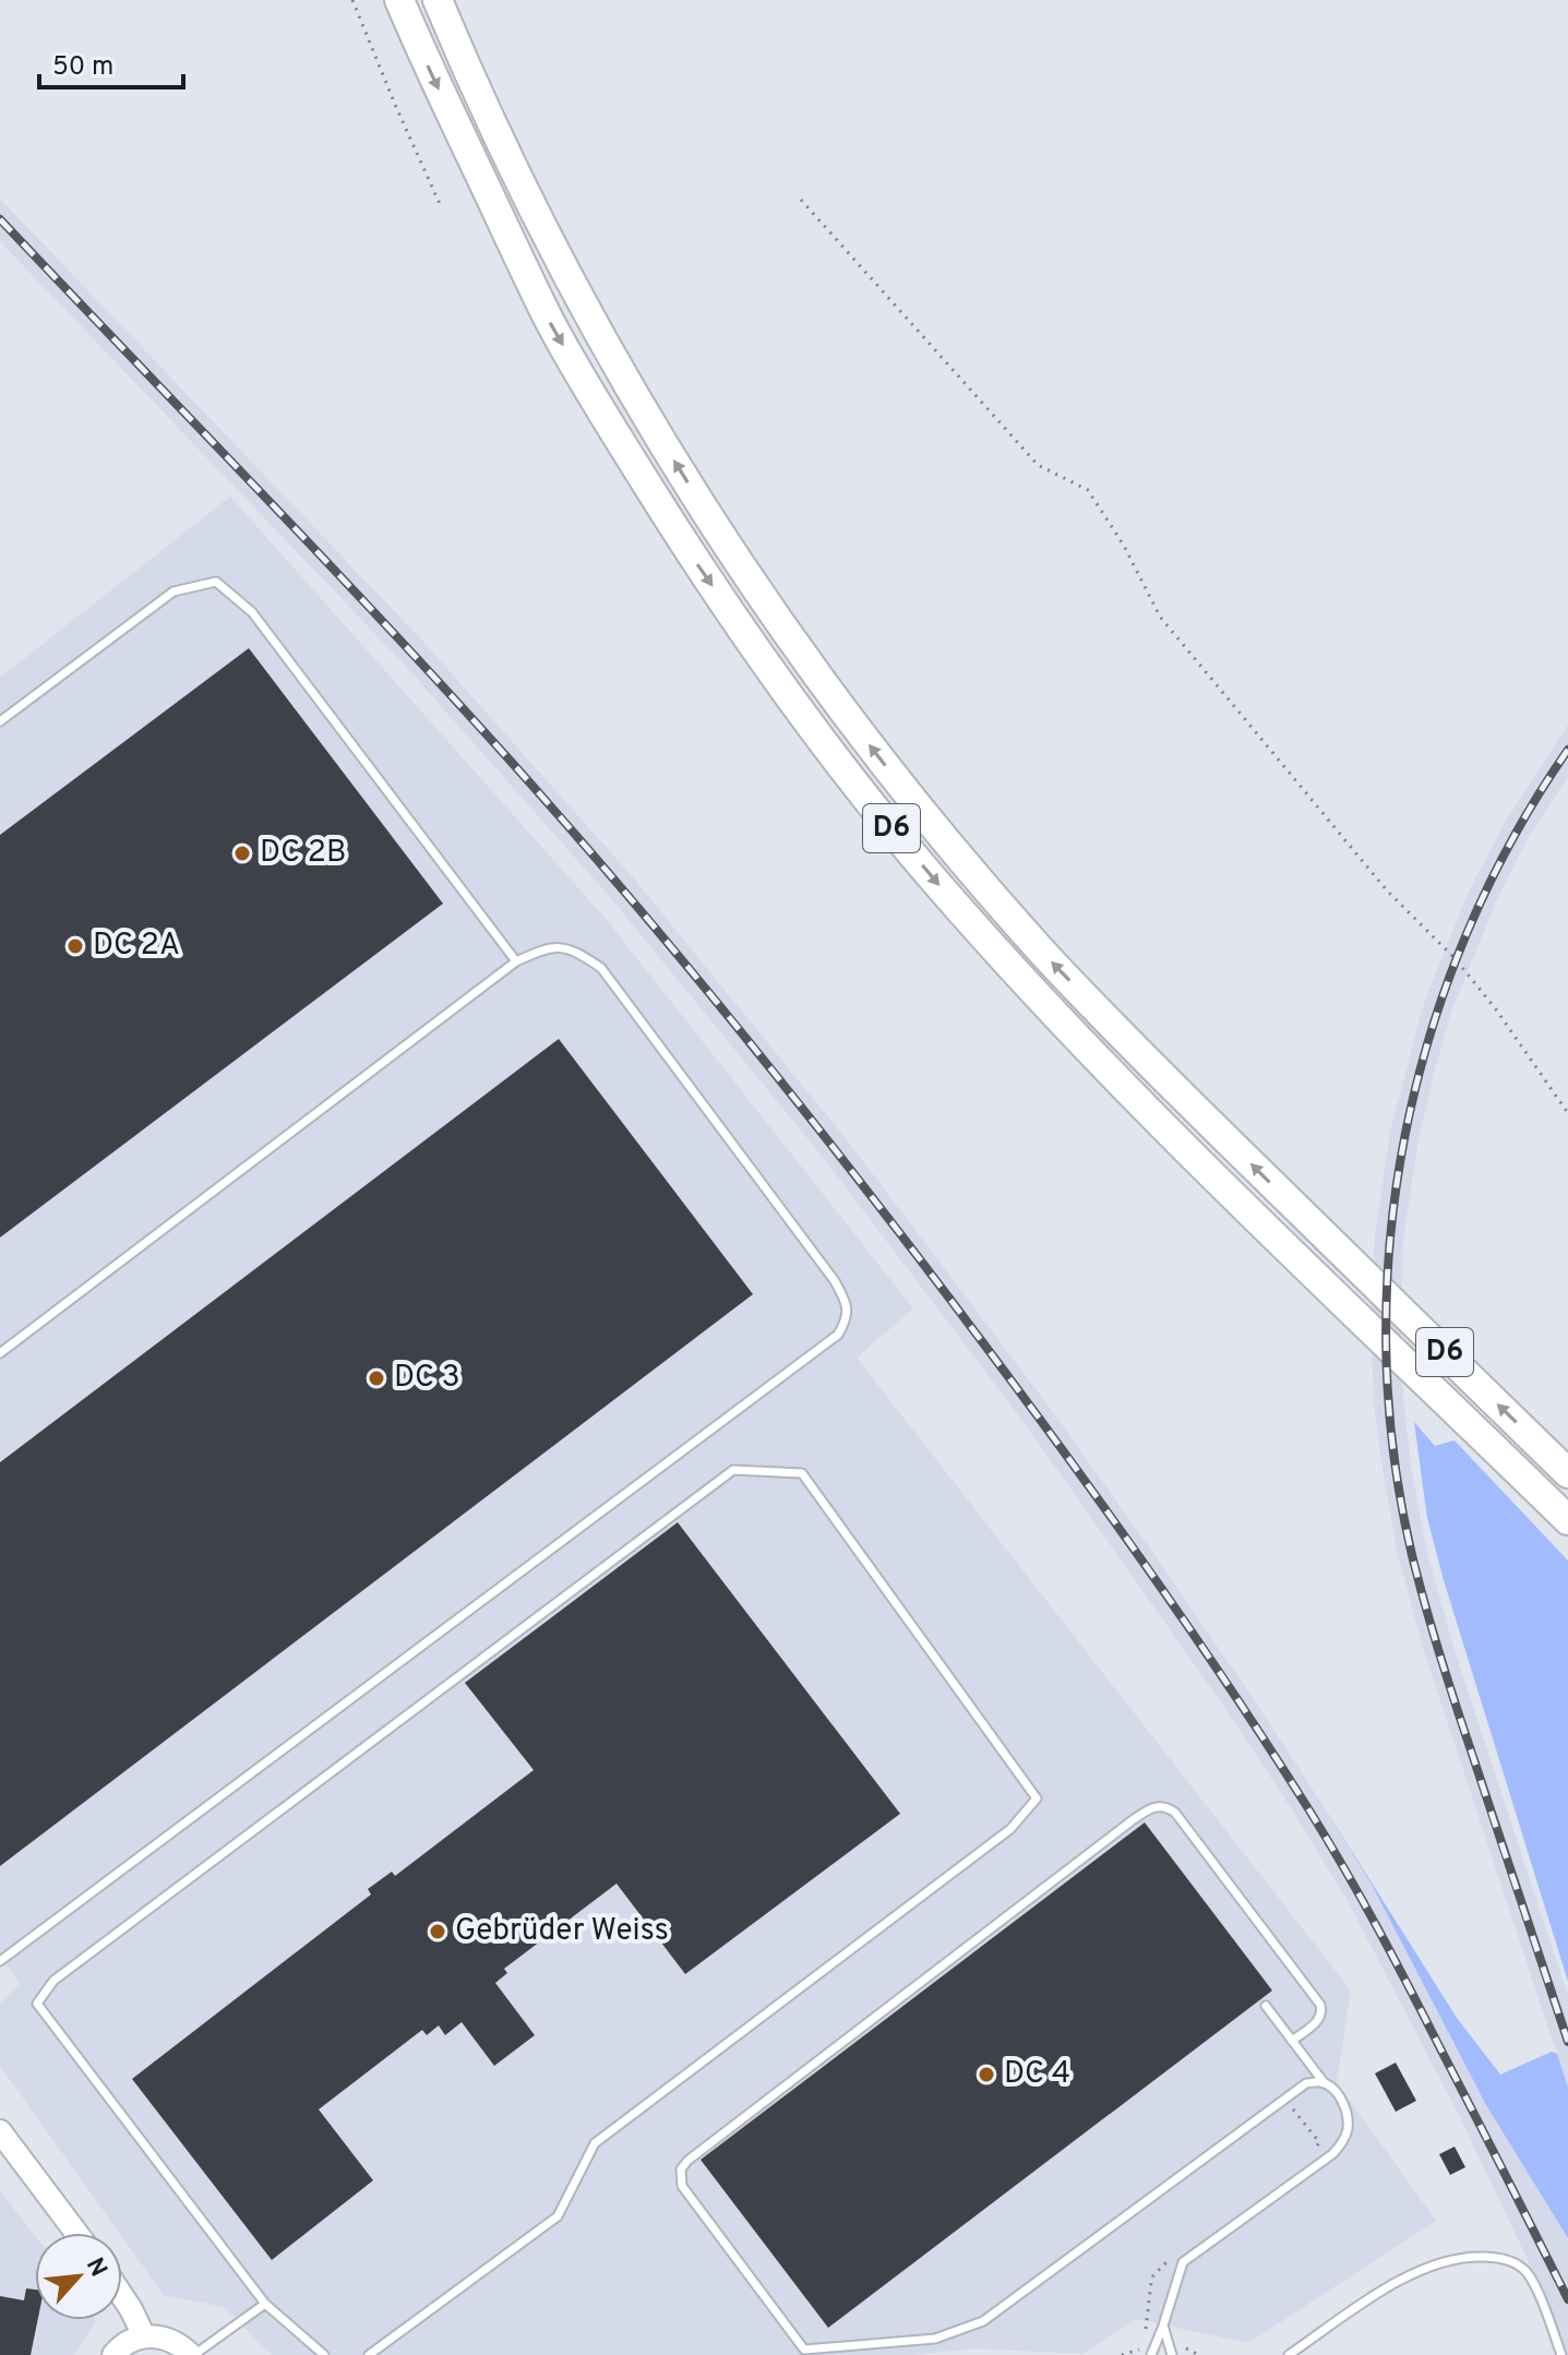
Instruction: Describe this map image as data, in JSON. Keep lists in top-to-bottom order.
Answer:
{
  "streets": {
    "highway": ["D6"]
  },
  "places": [
    "DC 2B",
    "DC 2A",
    "DC 3",
    "Gebrüder Weiss",
    "DC 4"
  ],
  "scale_bar": "50 m",
  "north": "top right"
}
